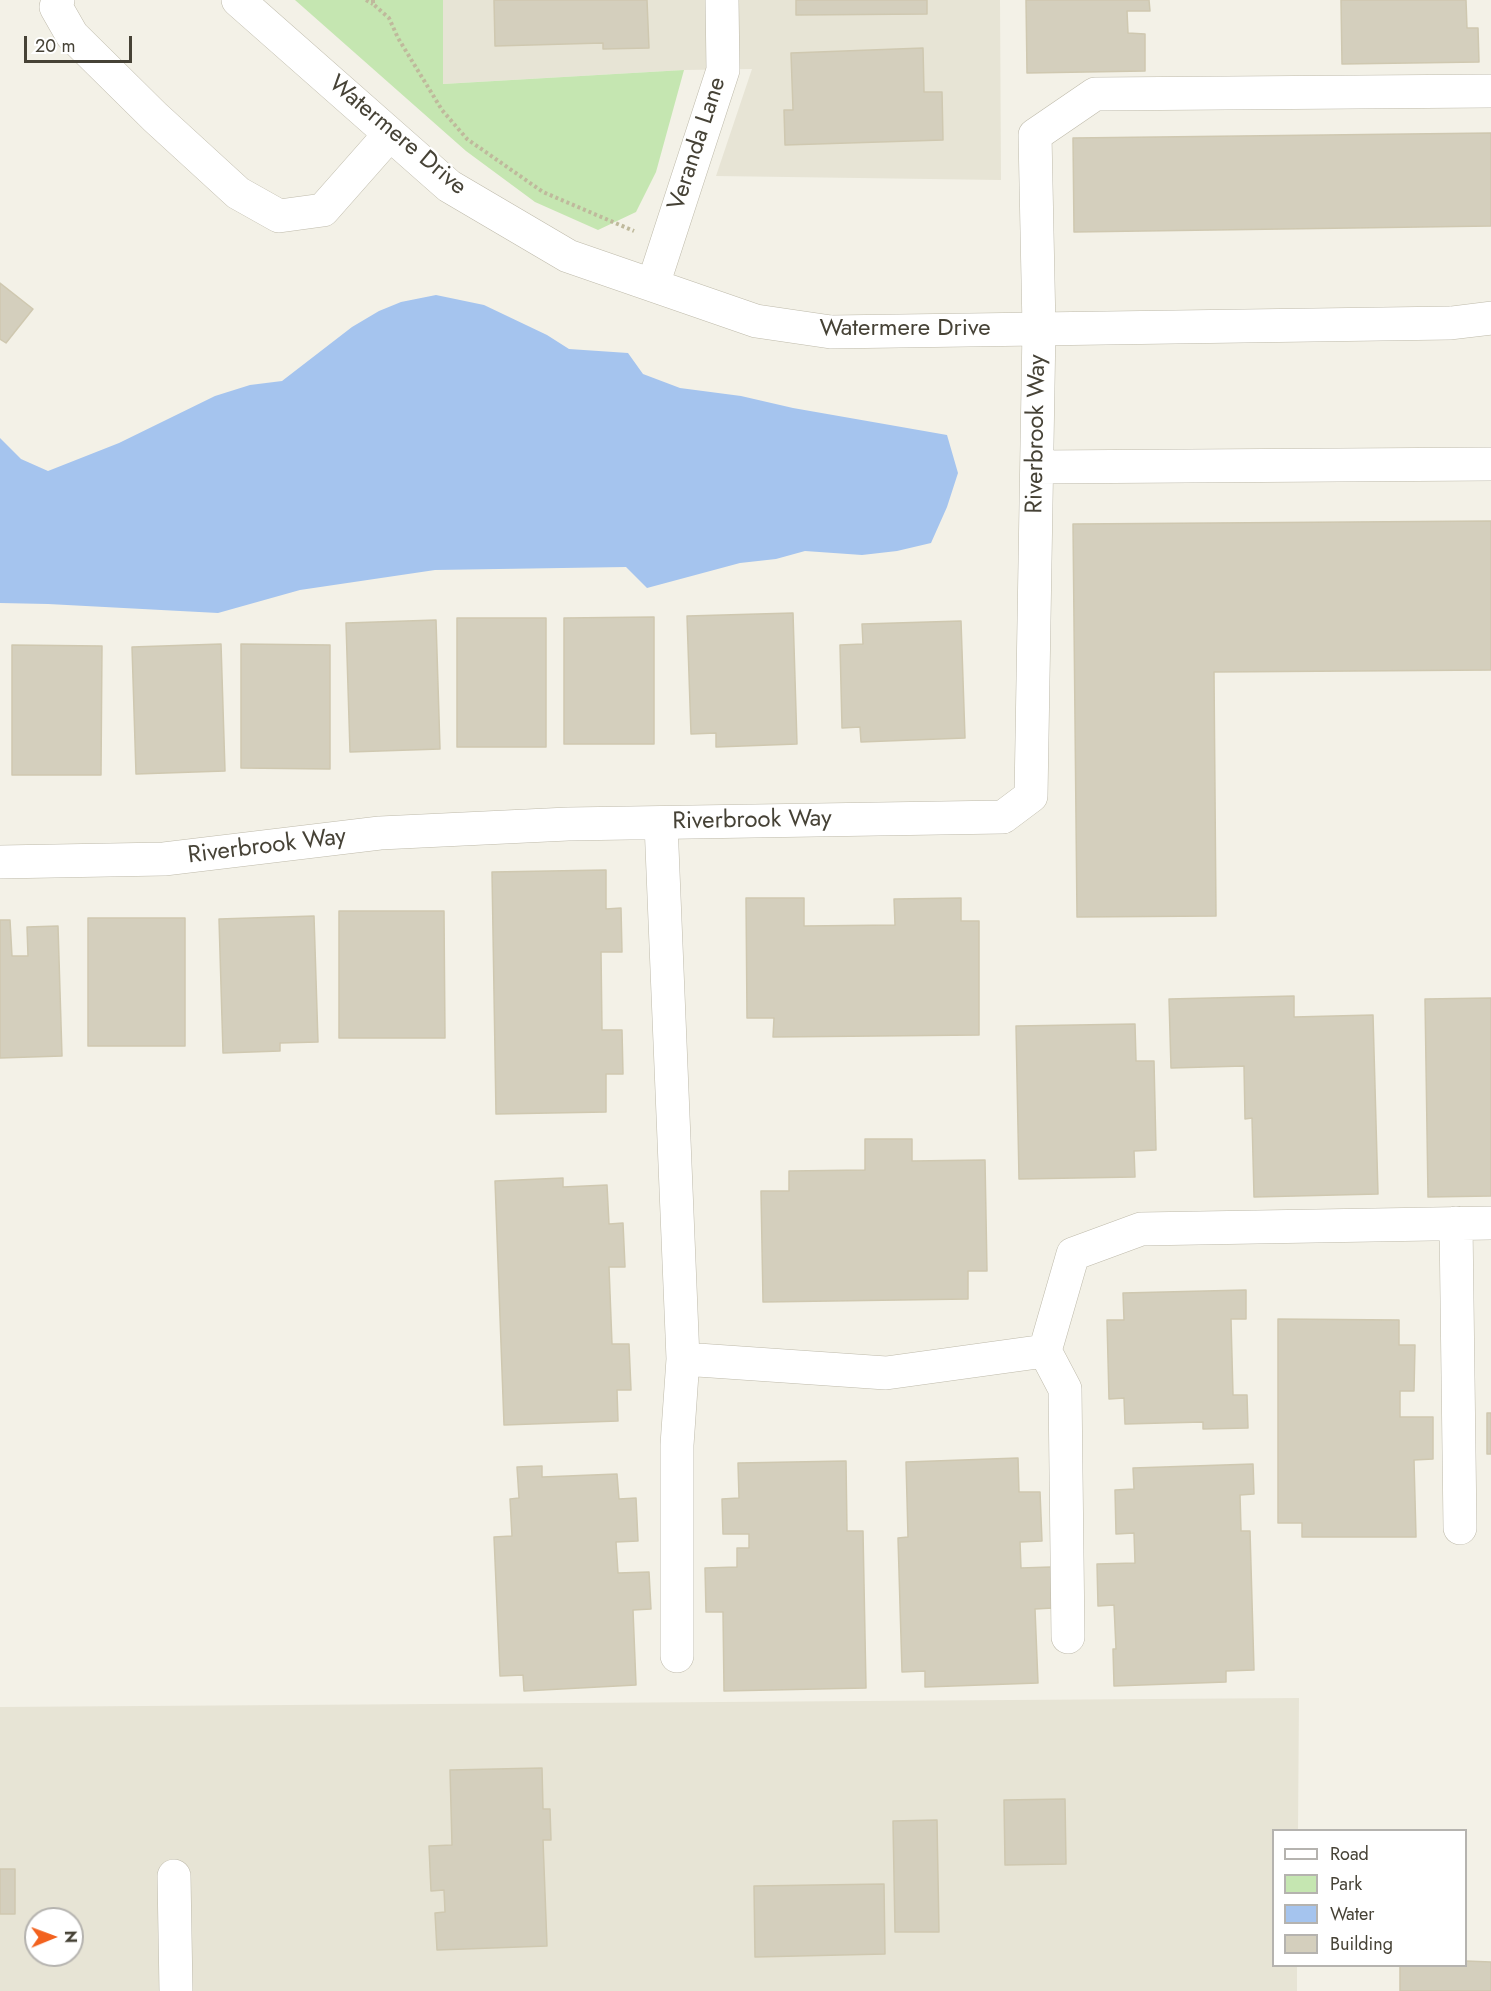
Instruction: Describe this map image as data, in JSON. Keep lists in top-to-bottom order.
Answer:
{
  "streets": {
    "street": ["Watermere Drive", "Veranda Lane", "Riverbrook Way"]
  },
  "crossings": [
    ["Watermere Drive", "Veranda Lane"],
    ["Watermere Drive", "Riverbrook Way"]
  ],
  "legend": [
    "Road",
    "Park",
    "Water",
    "Building"
  ],
  "scale_bar": "20 m",
  "north": "right"
}
